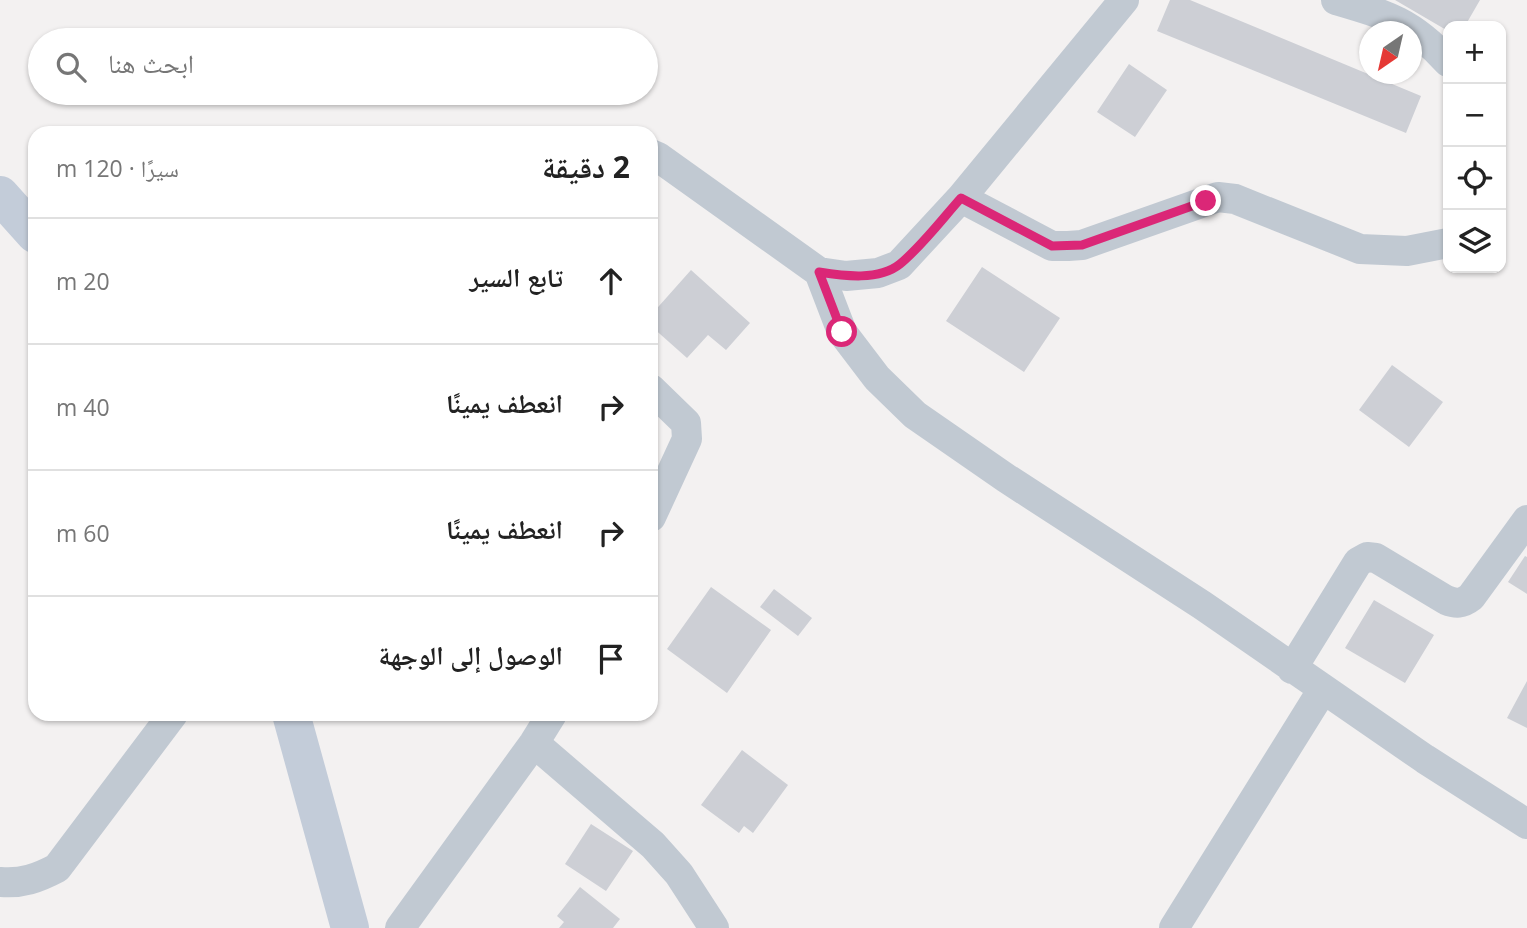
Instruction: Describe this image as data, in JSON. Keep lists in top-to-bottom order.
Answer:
{
  "north": "bottom left",
  "page": {
    "map_buttons": ["+", "−"],
    "search": "ابحث هنا",
    "heading": ["2 دقيقة", "سيرًا · 120 m"],
    "list": [
      ["تابع السير", "20 m"],
      ["انعطف يمينًا", "40 m"],
      ["انعطف يمينًا", "60 m"],
      "الوصول إلى الوجهة"
    ]
  }
}
